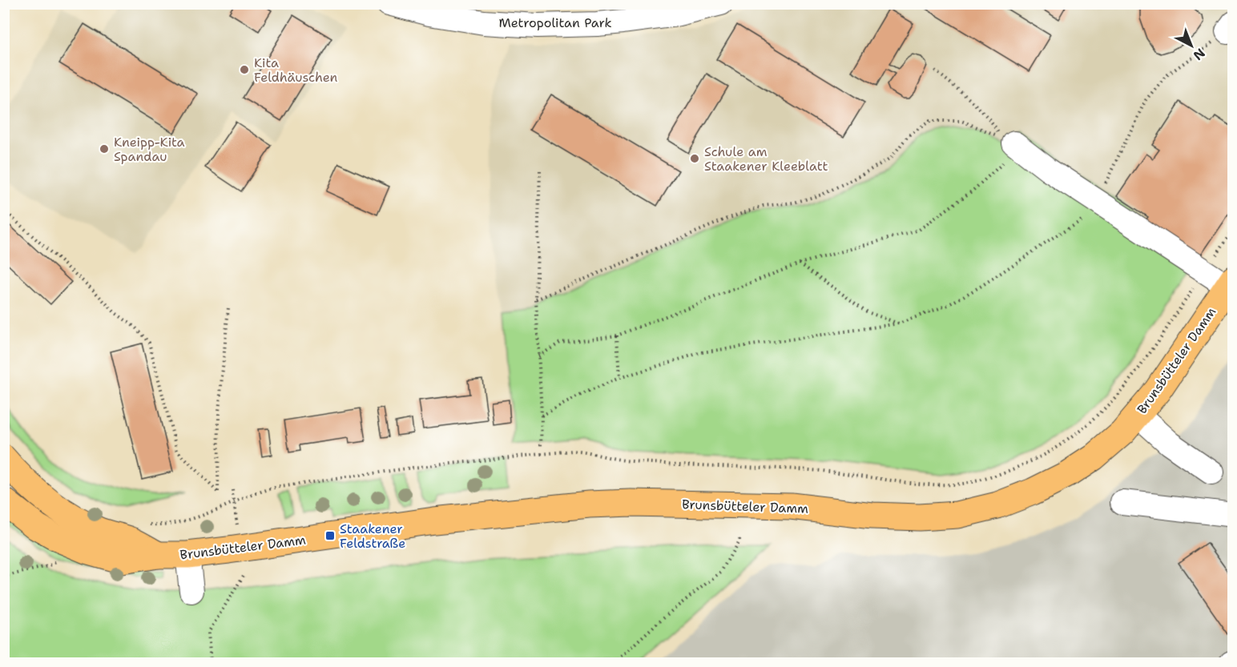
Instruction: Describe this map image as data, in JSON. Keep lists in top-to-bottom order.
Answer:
{
  "streets": {
    "main road": ["Brunsbütteler Damm"],
    "street": ["Metropolitan Park"]
  },
  "places": {
    "other": ["Kita Feldhäuschen", "Kneipp-Kita Spandau", "Schule am Staakener Kleeblatt"],
    "transit": ["Staakener Feldstraße"]
  },
  "north": "bottom right"
}
